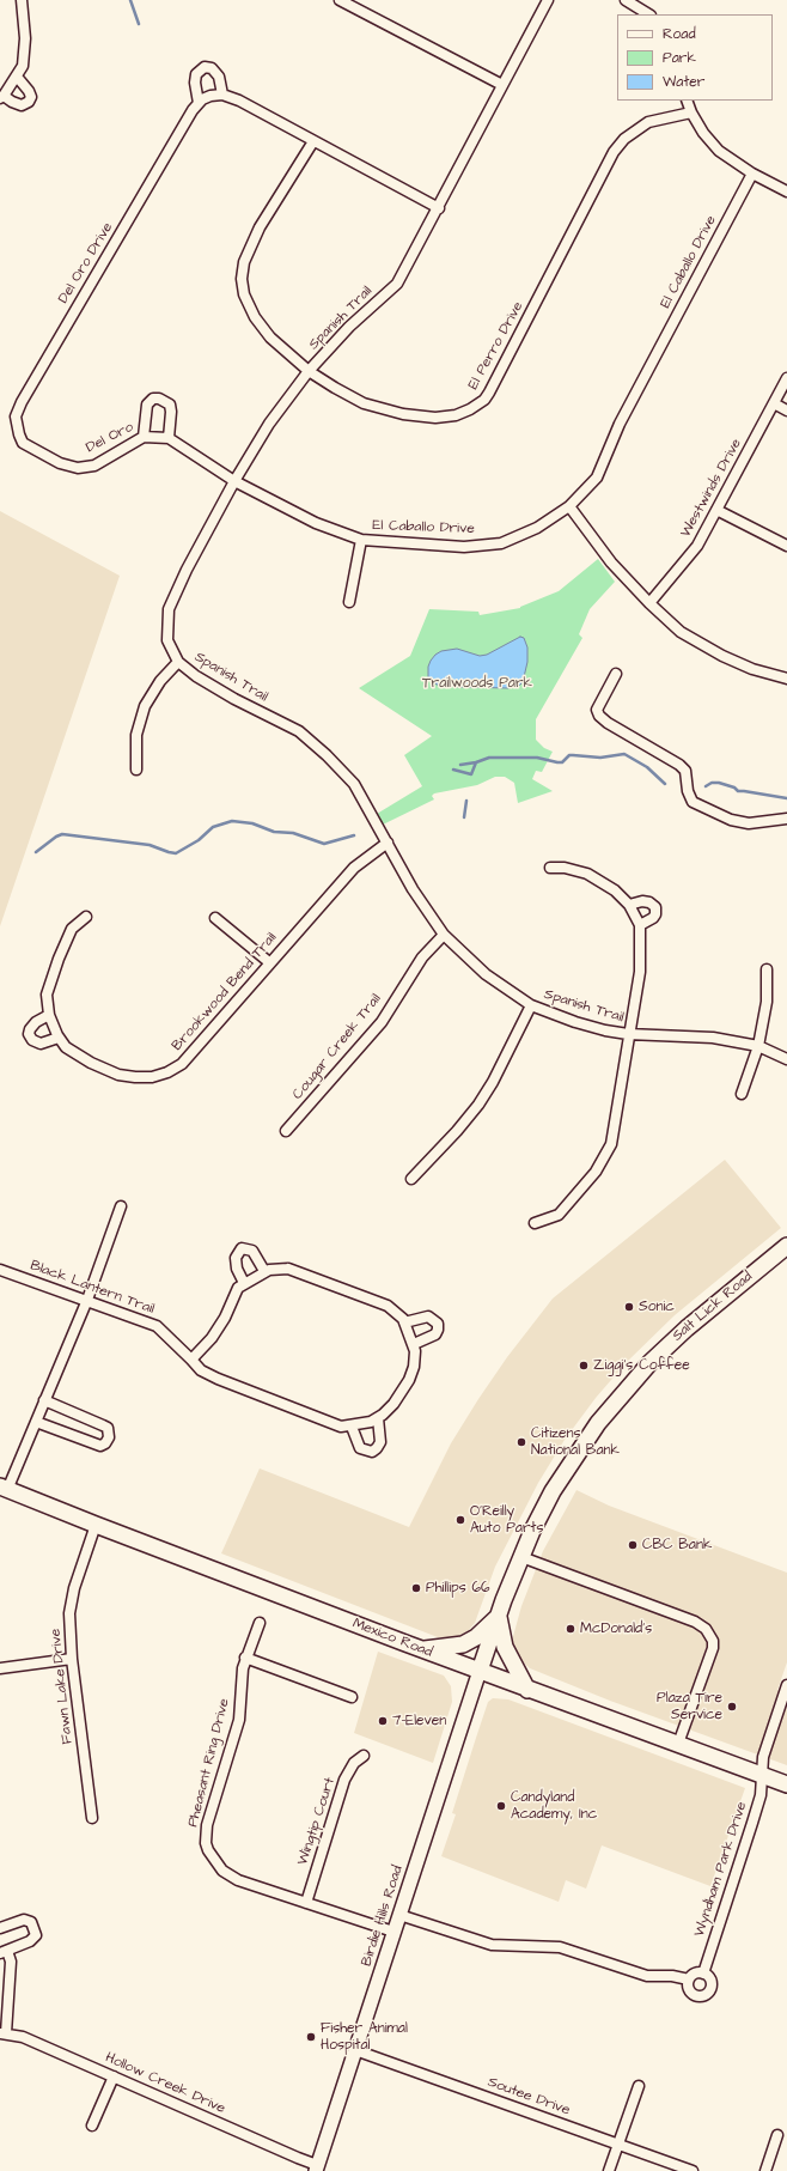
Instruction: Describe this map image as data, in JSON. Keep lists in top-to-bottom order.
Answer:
{
  "streets": {
    "main road": ["Salt Lick Road", "Mexico Road", "Birdie Hills Road"],
    "street": [
      "El Caballo Drive",
      "Del Oro Drive",
      "Spanish Trail",
      "El Perro Drive",
      "Del Oro",
      "Westwinds Drive",
      "Brookwood Bend Trail",
      "Cougar Creek Trail",
      "Black Lantern Trail",
      "Fawn Lake Drive",
      "Pheasant Ring Drive",
      "Wingtip Court",
      "Wyndham Park Drive",
      "Hollow Creek Drive",
      "Soutee Drive"
    ]
  },
  "crossings": [
    ["El Caballo Drive", "Spanish Trail"],
    ["El Caballo Drive", "Del Oro"],
    ["Del Oro Drive", "Del Oro"],
    ["Spanish Trail", "El Perro Drive"],
    ["Spanish Trail", "Brookwood Bend Trail"],
    ["Spanish Trail", "Cougar Creek Trail"],
    ["Salt Lick Road", "Mexico Road"],
    ["Salt Lick Road", "Birdie Hills Road"],
    ["Mexico Road", "Fawn Lake Drive"],
    ["Mexico Road", "Wyndham Park Drive"],
    ["Mexico Road", "Birdie Hills Road"],
    ["Pheasant Ring Drive", "Wingtip Court"],
    ["Pheasant Ring Drive", "Birdie Hills Road"],
    ["Birdie Hills Road", "Hollow Creek Drive"],
    ["Birdie Hills Road", "Soutee Drive"]
  ],
  "parks": ["Trailwoods Park"],
  "places": [
    "Sonic",
    "Ziggi's Coffee",
    "Citizens National Bank",
    "O'Reilly Auto Parts",
    "CBC Bank",
    "Phillips 66",
    "McDonald's",
    "Plaza Tire Service",
    "7-Eleven",
    "Candyland Academy, Inc",
    "Fisher Animal Hospital"
  ],
  "legend": ["Road", "Park", "Water"]
}
